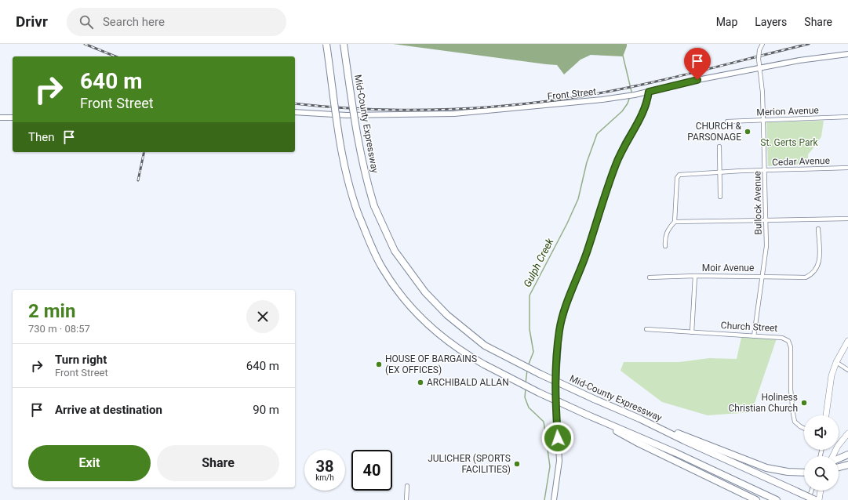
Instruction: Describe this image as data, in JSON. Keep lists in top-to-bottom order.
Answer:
{
  "streets": {
    "highway": ["Mid-County Expressway"],
    "main road": ["Front Street"],
    "street": [
      "Merion Avenue",
      "Cedar Avenue",
      "Bullock Avenue",
      "Moir Avenue",
      "Church Street"
    ]
  },
  "crossings": [
    ["Front Street", "Bullock Avenue"],
    ["Merion Avenue", "Bullock Avenue"],
    ["Cedar Avenue", "Bullock Avenue"],
    ["Bullock Avenue", "Moir Avenue"],
    ["Bullock Avenue", "Church Street"]
  ],
  "water": ["Gulph Creek"],
  "parks": ["St. Gerts Park"],
  "places": [
    "CHURCH & PARSONAGE",
    "HOUSE OF BARGAINS (EX OFFICES)",
    "ARCHIBALD ALLAN",
    "Holiness Christian Church",
    "JULICHER (SPORTS FACILITIES)"
  ],
  "page": {
    "header": "Drivr",
    "search": "Search here",
    "nav": ["Map", "Layers", "Share"],
    "turn": ["640 m", "Front Street"],
    "then": "Then",
    "heading": ["2 min", "730 m · 08:57"],
    "list": [
      {
        "name": "Turn right",
        "note": "Front Street",
        "value": "640 m"
      },
      {
        "name": "Arrive at destination",
        "value": "90 m"
      }
    ],
    "buttons": ["Exit", "Share"],
    "speed": "38 km/h",
    "limit": "40"
  }
}
